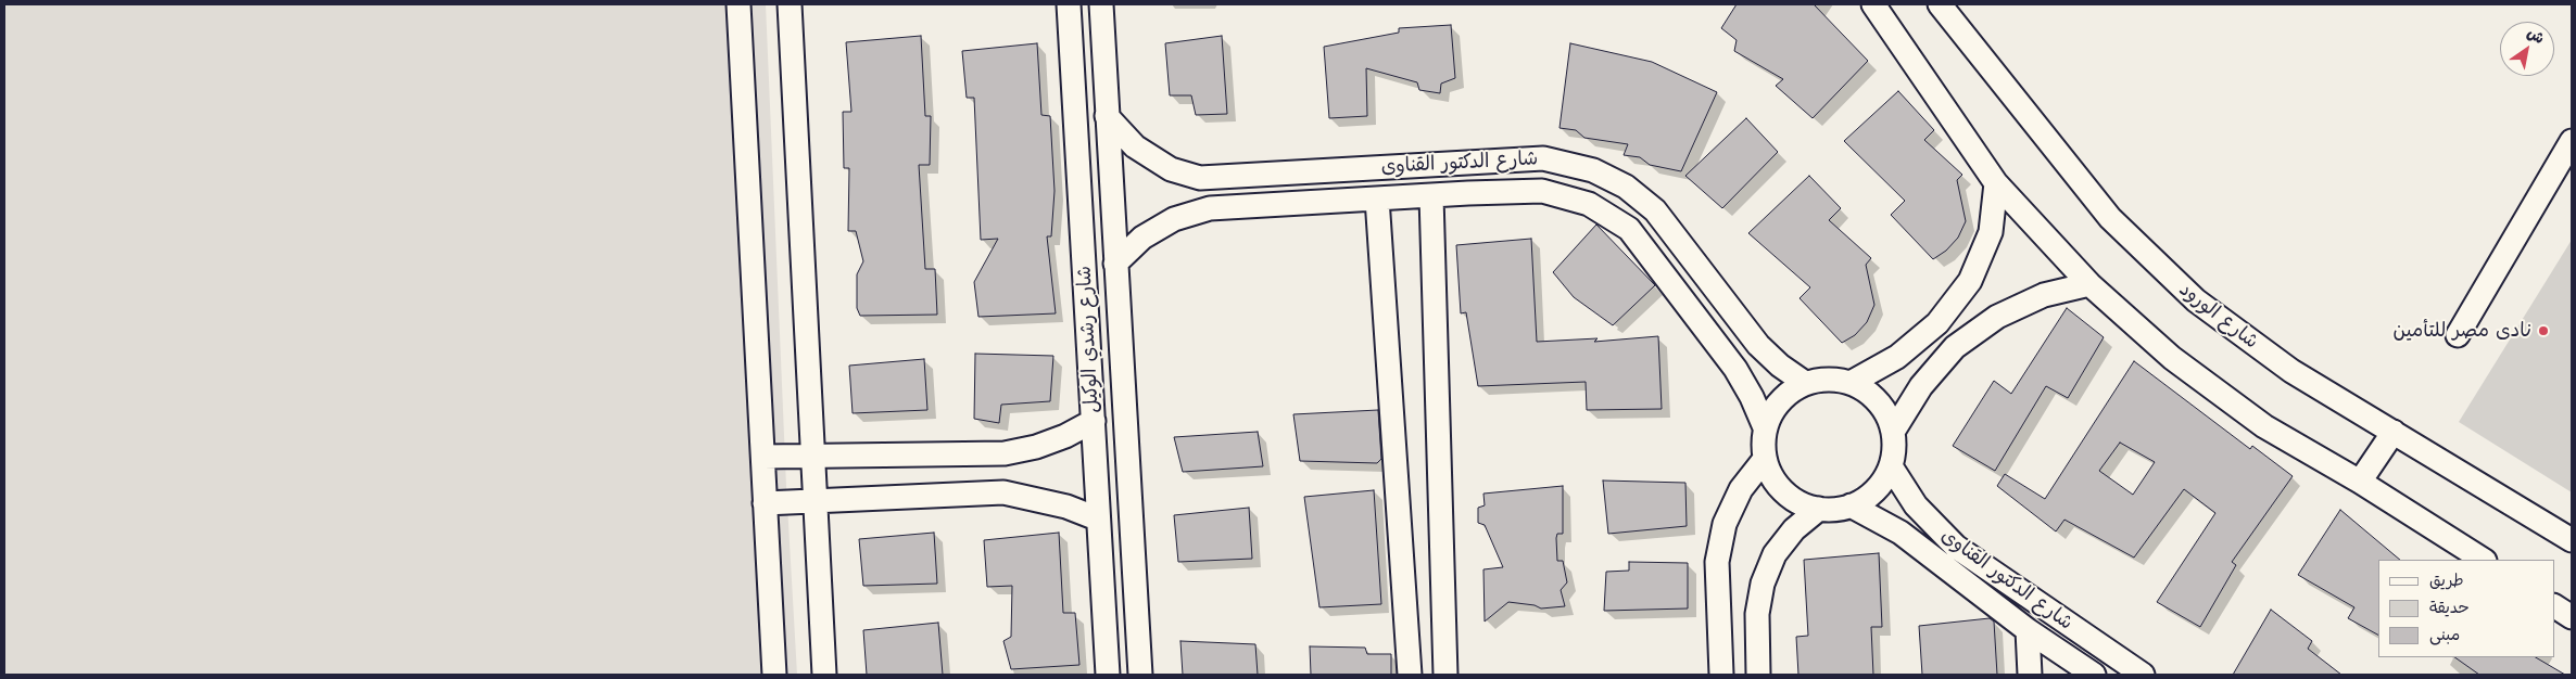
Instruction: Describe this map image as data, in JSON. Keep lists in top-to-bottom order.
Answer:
{
  "streets": {
    "street": ["شارع الدكتور القناوى", "شارع الورود", "شارع رشدي الوكيل"]
  },
  "crossings": [
    ["شارع الدكتور القناوى", "شارع رشدي الوكيل"]
  ],
  "places": ["نادى مصر للتأمين"],
  "legend": ["طريق", "حديقة", "مبنى"],
  "north": "top right"
}
